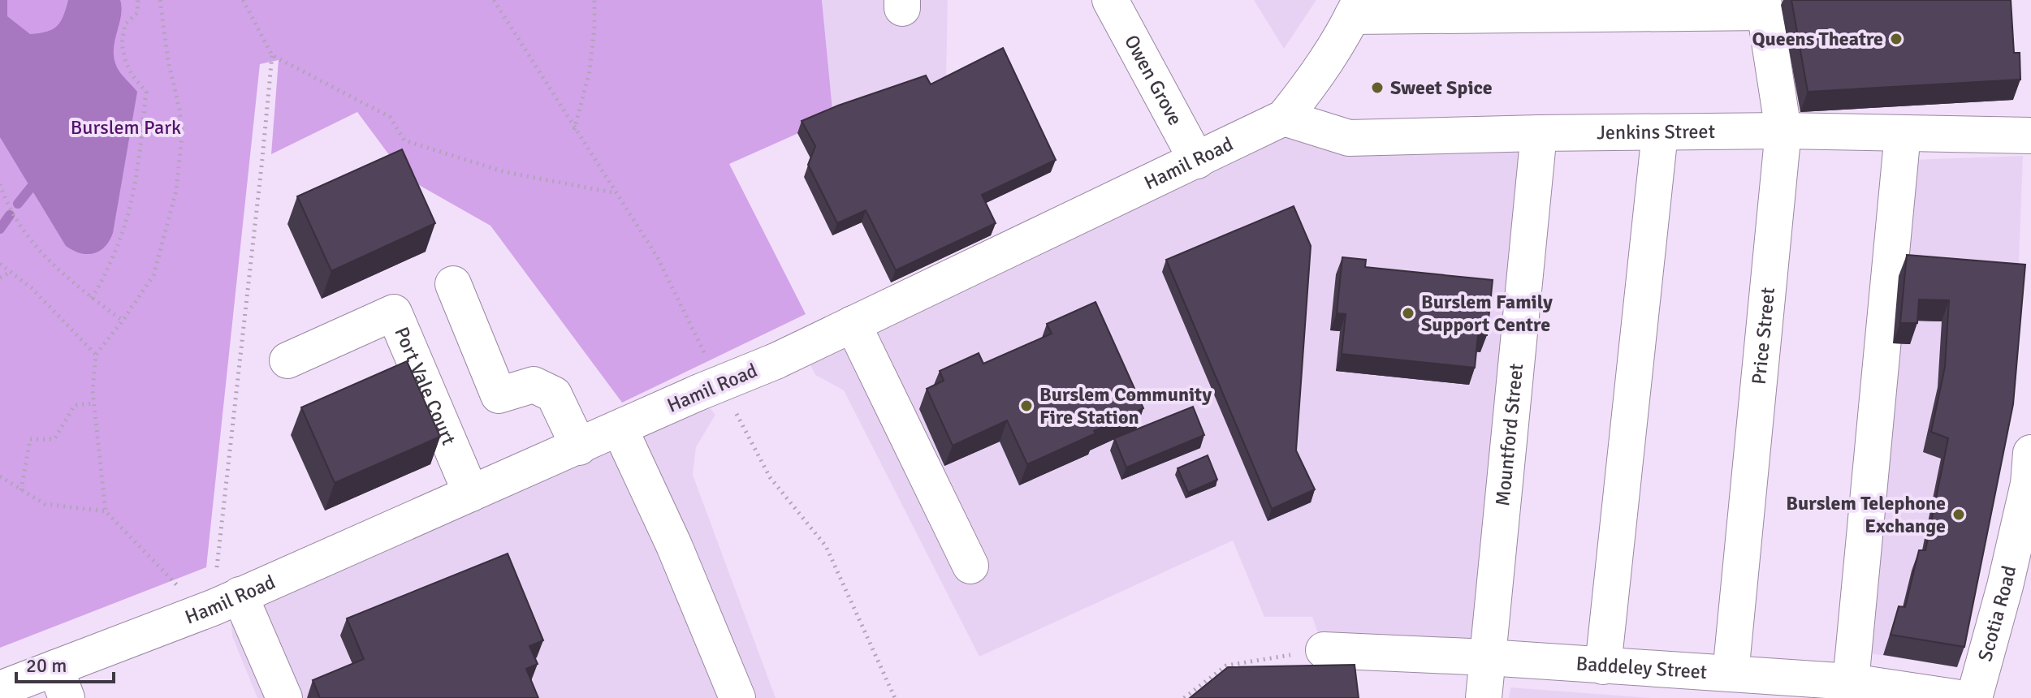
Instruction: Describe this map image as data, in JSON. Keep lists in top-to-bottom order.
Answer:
{
  "streets": {
    "street": [
      "Owen Grove",
      "Jenkins Street",
      "Hamil Road",
      "Price Street",
      "Port Vale Court",
      "Mountford Street",
      "Scotia Road",
      "Baddeley Street"
    ]
  },
  "crossings": [
    ["Owen Grove", "Hamil Road"],
    ["Jenkins Street", "Hamil Road"],
    ["Jenkins Street", "Price Street"],
    ["Jenkins Street", "Mountford Street"],
    ["Hamil Road", "Port Vale Court"],
    ["Price Street", "Baddeley Street"],
    ["Mountford Street", "Baddeley Street"]
  ],
  "parks": ["Burslem Park"],
  "places": [
    "Queens Theatre",
    "Sweet Spice",
    "Burslem Family Support Centre",
    "Burslem Community Fire Station",
    "Burslem Telephone Exchange"
  ],
  "scale_bar": "20 m"
}
